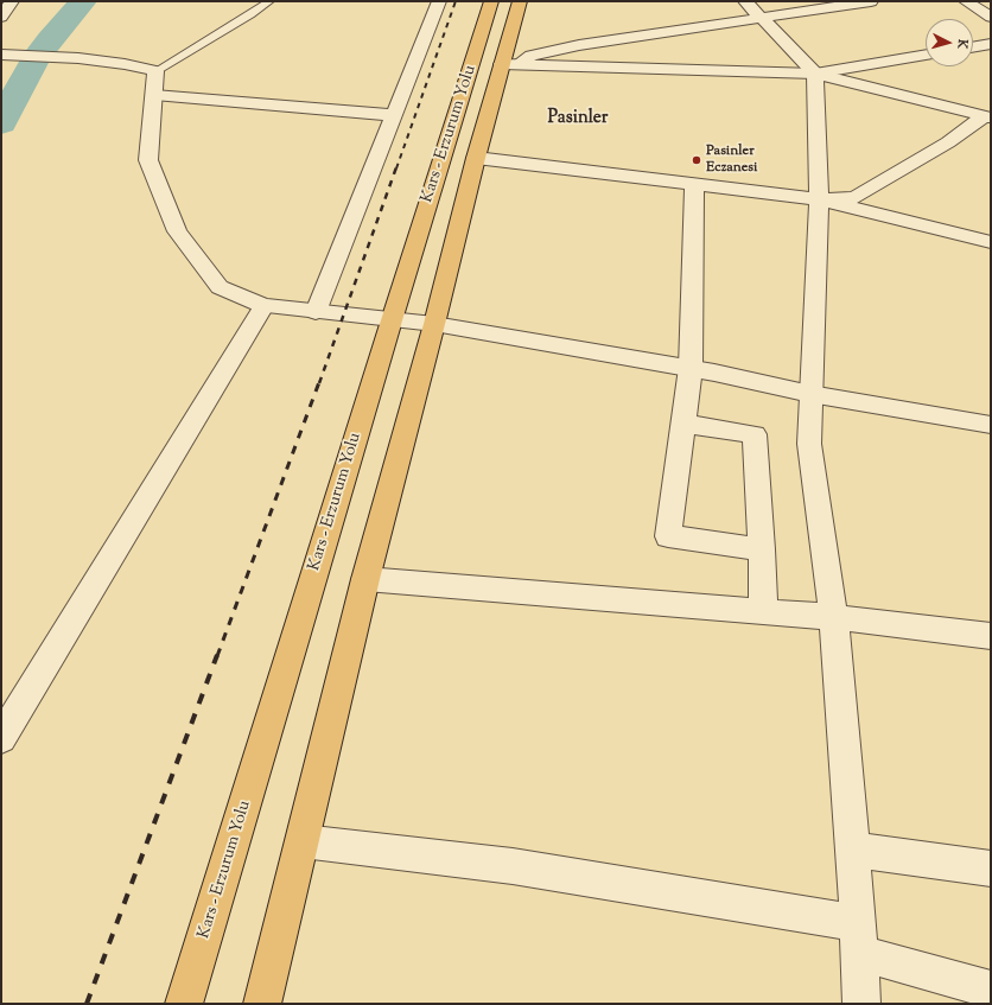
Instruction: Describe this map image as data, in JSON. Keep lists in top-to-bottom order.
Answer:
{
  "streets": {
    "highway": ["Kars - Erzurum Yolu"]
  },
  "districts": ["Pasinler"],
  "places": ["Pasinler Eczanesi"],
  "north": "right"
}
